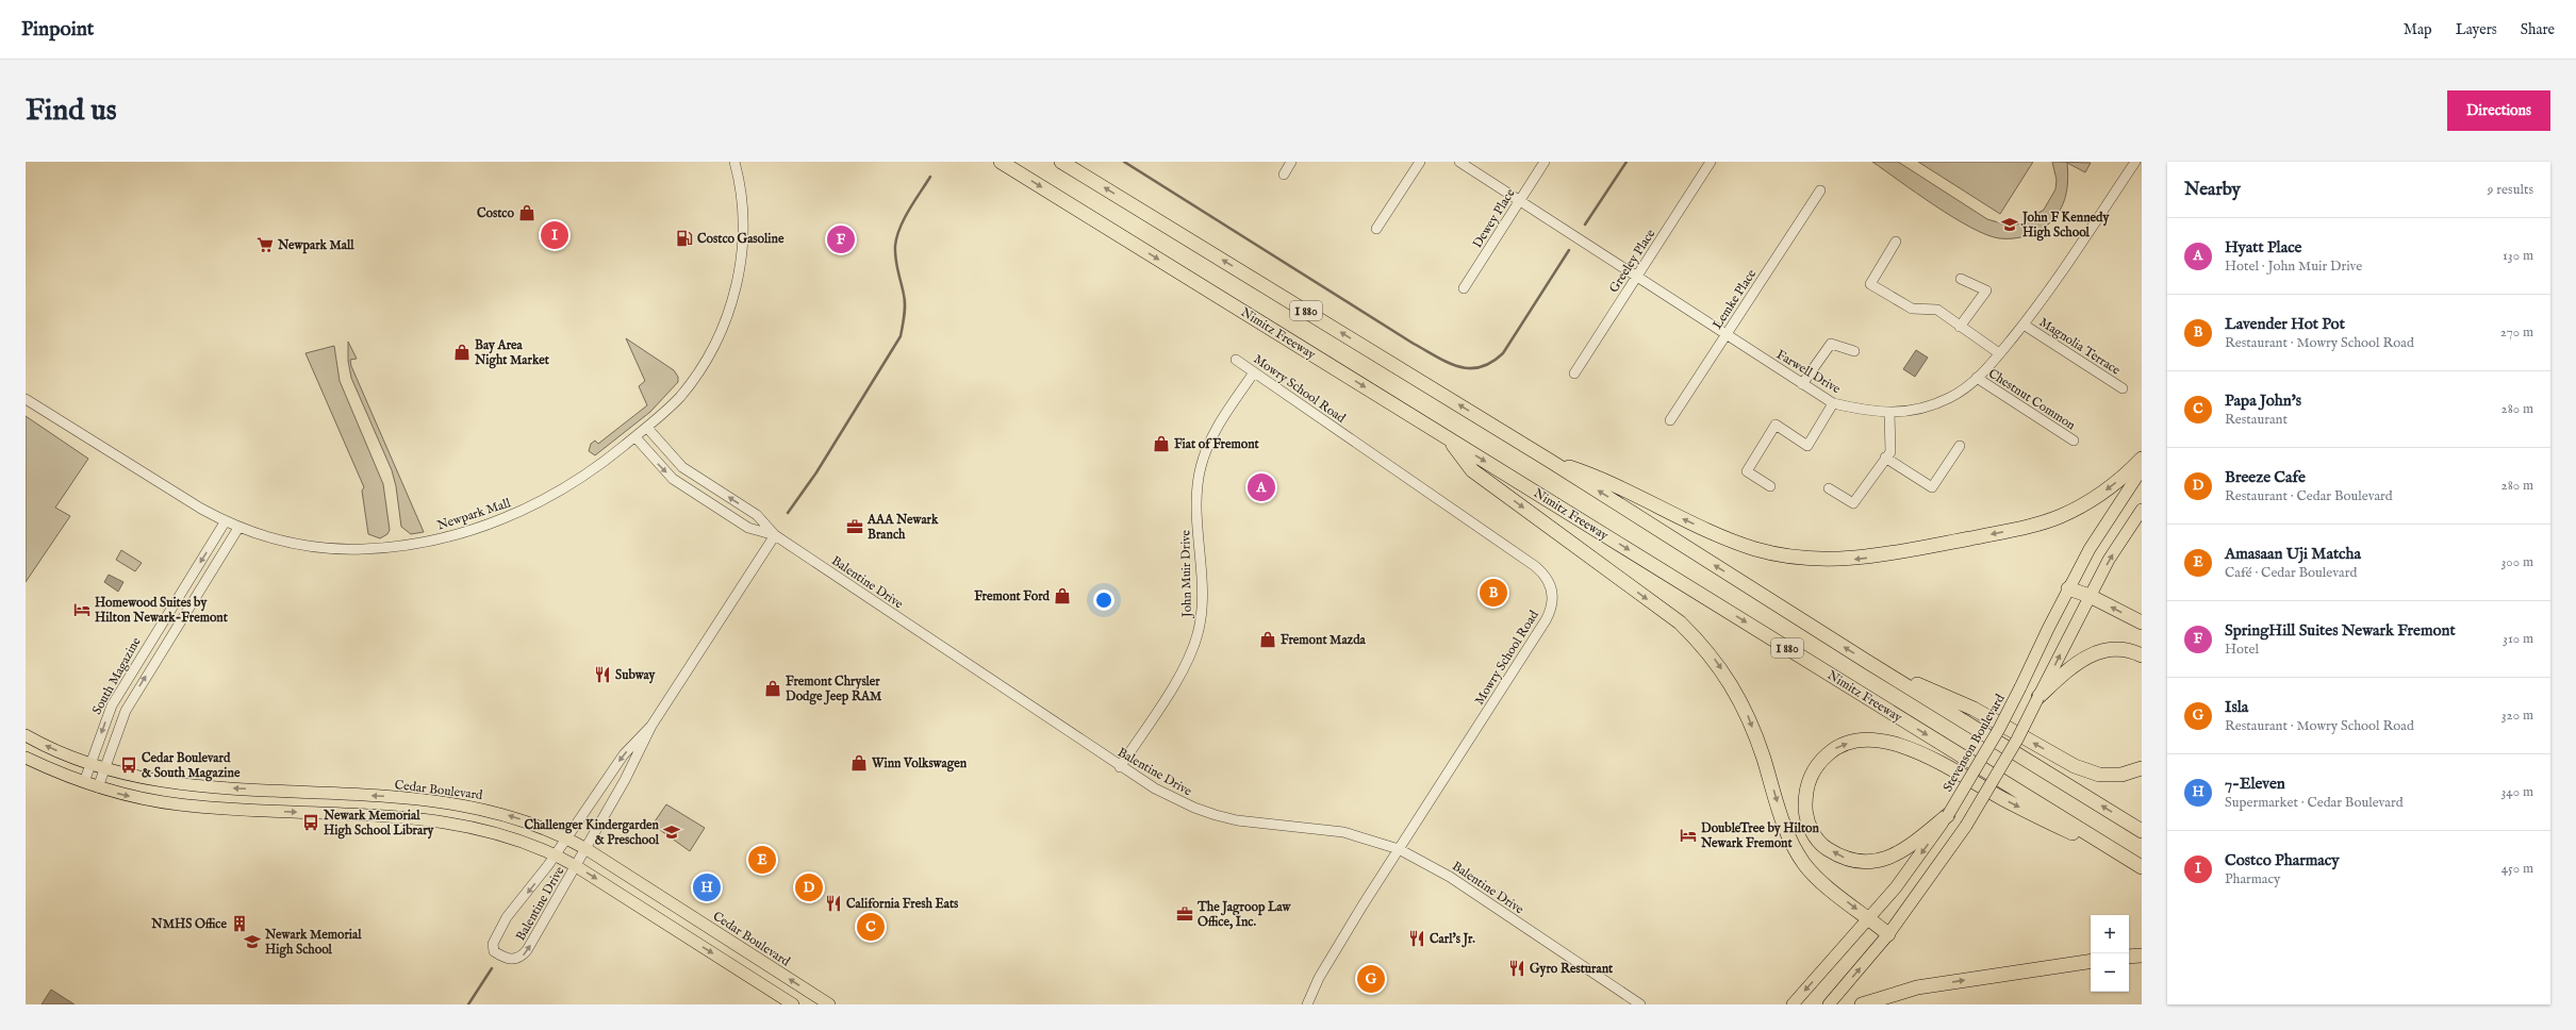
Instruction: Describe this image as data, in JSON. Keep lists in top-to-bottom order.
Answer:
{
  "streets": {
    "highway": ["I 880", "Nimitz Freeway"],
    "main road": ["Stevenson Boulevard", "Cedar Boulevard"],
    "street": [
      "Dewey Place",
      "Greeley Place",
      "Lemke Place",
      "Magnolia Terrace",
      "Farwell Drive",
      "Mowry School Road",
      "Chestnut Common",
      "Newpark Mall",
      "John Muir Drive",
      "Balentine Drive",
      "South Magazine"
    ]
  },
  "crossings": [
    ["Dewey Place", "Farwell Drive"],
    ["Greeley Place", "Farwell Drive"],
    ["Lemke Place", "Farwell Drive"],
    ["Magnolia Terrace", "Farwell Drive"],
    ["Farwell Drive", "Chestnut Common"],
    ["Mowry School Road", "John Muir Drive"],
    ["Mowry School Road", "Balentine Drive"],
    ["Newpark Mall", "Balentine Drive"],
    ["Newpark Mall", "South Magazine"],
    ["John Muir Drive", "Balentine Drive"],
    ["Balentine Drive", "Cedar Boulevard"],
    ["South Magazine", "Cedar Boulevard"]
  ],
  "places": {
    "shop": [
      "Costco",
      "Bay Area Night Market",
      "Fiat of Fremont",
      "Fremont Ford",
      "Fremont Mazda",
      "Fremont Chrysler Dodge Jeep RAM",
      "Winn Volkswagen"
    ],
    "school or university": ["John F Kennedy High School", "Challenger Kindergarden & Preschool", "Newark Memorial High School"],
    "fuel station": ["Costco Gasoline"],
    "supermarket": ["Newpark Mall"],
    "office": ["AAA Newark Branch", "The Jagroop Law Office, Inc."],
    "hotel": ["Homewood Suites by Hilton Newark-Fremont", "DoubleTree by Hilton Newark Fremont"],
    "restaurant": [
      "Subway",
      "California Fresh Eats",
      "Carl's Jr.",
      "Gyro Resturant"
    ],
    "bus stop": ["Cedar Boulevard & South Magazine", "Newark Memorial High School Library"],
    "building": ["NMHS Office"]
  },
  "page": {
    "header": "Pinpoint",
    "nav": ["Map", "Layers", "Share"],
    "buttons": "Directions",
    "title": "Find us",
    "heading": ["Nearby", "9 results"],
    "list": [
      {
        "mark": "A",
        "name": "Hyatt Place",
        "note": "Hotel · John Muir Drive",
        "value": "130 m"
      },
      {
        "mark": "B",
        "name": "Lavender Hot Pot",
        "note": "Restaurant · Mowry School Road",
        "value": "270 m"
      },
      {
        "mark": "C",
        "name": "Papa John's",
        "note": "Restaurant",
        "value": "280 m"
      },
      {
        "mark": "D",
        "name": "Breeze Cafe",
        "note": "Restaurant · Cedar Boulevard",
        "value": "280 m"
      },
      {
        "mark": "E",
        "name": "Amasaan Uji Matcha",
        "note": "Café · Cedar Boulevard",
        "value": "300 m"
      },
      {
        "mark": "F",
        "name": "SpringHill Suites Newark Fremont",
        "note": "Hotel",
        "value": "310 m"
      },
      {
        "mark": "G",
        "name": "Isla",
        "note": "Restaurant · Mowry School Road",
        "value": "320 m"
      },
      {
        "mark": "H",
        "name": "7-Eleven",
        "note": "Supermarket · Cedar Boulevard",
        "value": "340 m"
      },
      {
        "mark": "I",
        "name": "Costco Pharmacy",
        "note": "Pharmacy",
        "value": "450 m"
      }
    ],
    "pins": [
      "I",
      "F",
      "A",
      "B",
      "E",
      "D",
      "H",
      "C",
      "G"
    ],
    "map_buttons": ["+", "−"]
  }
}
